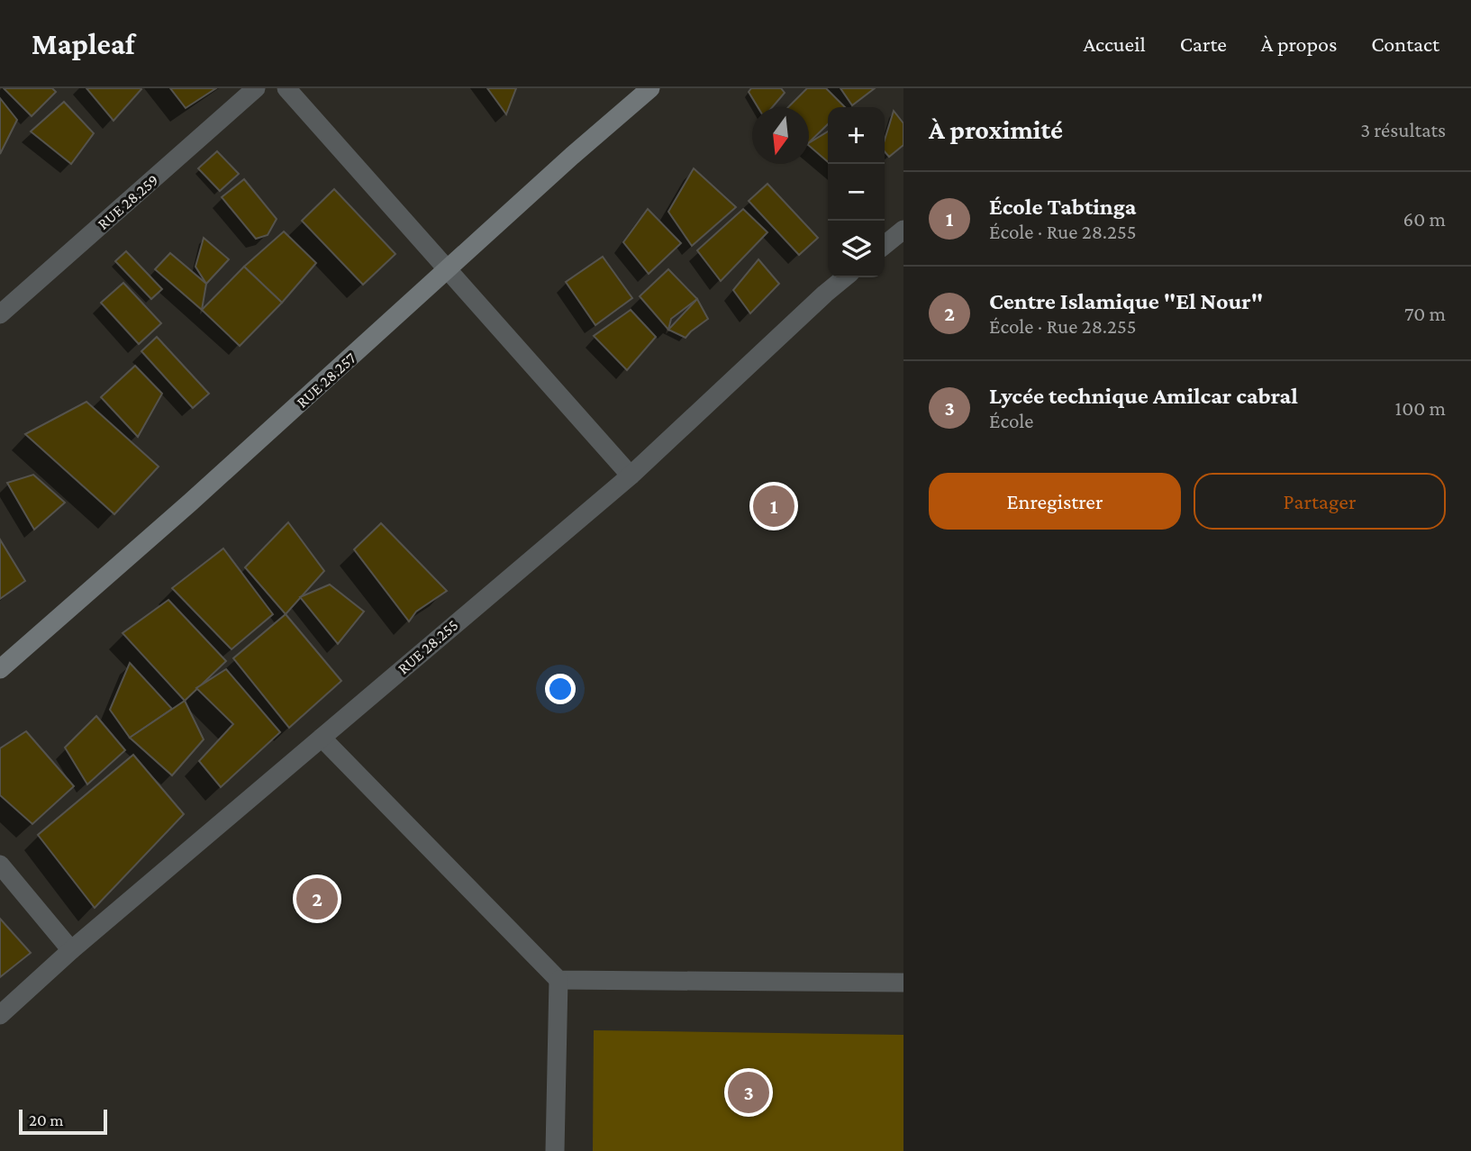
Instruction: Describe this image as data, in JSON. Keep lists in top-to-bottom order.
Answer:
{
  "streets": {
    "street": ["RUE 28.259", "RUE 28.257", "RUE 28.255"]
  },
  "scale_bar": "20 m",
  "north": "bottom",
  "page": {
    "header": "Mapleaf",
    "nav": [
      "Accueil",
      "Carte",
      "À propos",
      "Contact"
    ],
    "heading": ["À proximité", "3 résultats"],
    "map_buttons": ["+", "−"],
    "list": [
      {
        "mark": "1",
        "name": "École Tabtinga",
        "note": "École · Rue 28.255",
        "value": "60 m"
      },
      {
        "mark": "2",
        "name": "Centre Islamique \"El Nour\"",
        "note": "École · Rue 28.255",
        "value": "70 m"
      },
      {
        "mark": "3",
        "name": "Lycée technique Amilcar cabral",
        "note": "École",
        "value": "100 m"
      }
    ],
    "buttons": ["Enregistrer", "Partager"],
    "pins": ["1", "2", "3"],
    "scale": "20 m"
  }
}
